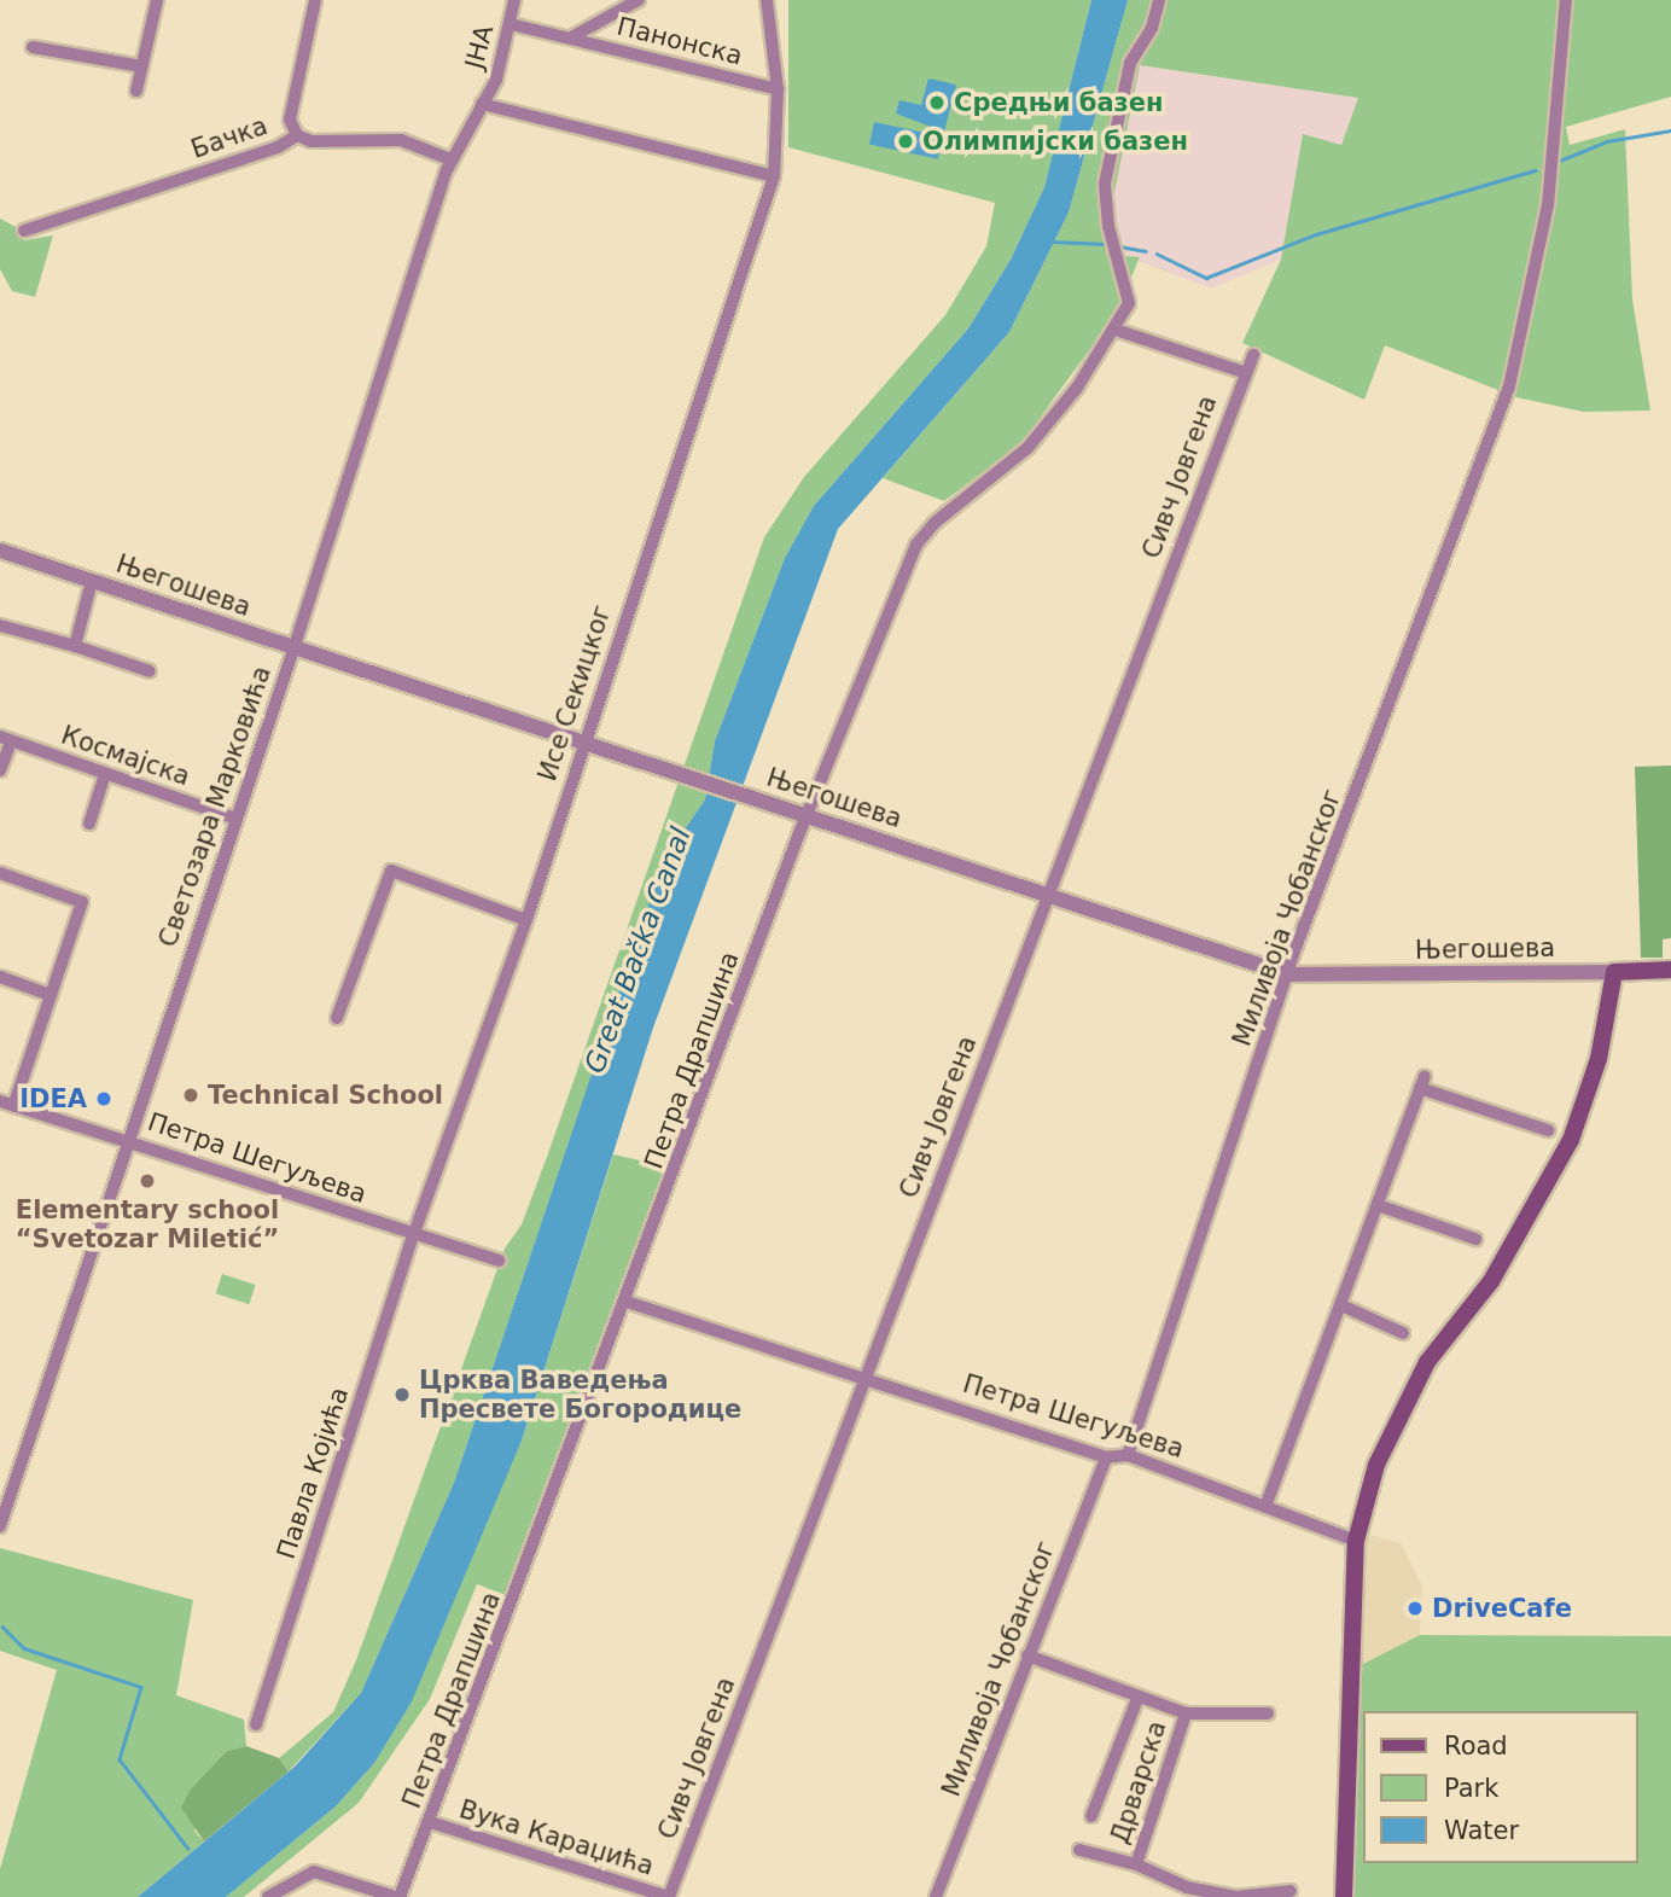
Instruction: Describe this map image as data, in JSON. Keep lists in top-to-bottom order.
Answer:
{
  "streets": {
    "main road": ["Његошева"],
    "street": [
      "Панонска",
      "ЈНА",
      "Бачка",
      "Сивч Јовгена",
      "Исе Секицког",
      "Космајска",
      "Светозара Марковића",
      "Миливоја Чобанског",
      "Петра Драпшина",
      "Петра Шегуљева",
      "Павла Којића",
      "Дрварска",
      "Вука Караџића"
    ]
  },
  "crossings": [
    ["Панонска", "ЈНА"],
    ["Панонска", "Исе Секицког"],
    ["ЈНА", "Светозара Марковића"],
    ["Бачка", "Светозара Марковића"],
    ["Сивч Јовгена", "Његошева"],
    ["Сивч Јовгена", "Петра Шегуљева"],
    ["Сивч Јовгена", "Вука Караџића"],
    ["Његошева", "Исе Секицког"],
    ["Његошева", "Светозара Марковића"],
    ["Његошева", "Миливоја Чобанског"],
    ["Његошева", "Петра Драпшина"],
    ["Исе Секицког", "Петра Шегуљева"],
    ["Исе Секицког", "Павла Којића"],
    ["Космајска", "Светозара Марковића"],
    ["Светозара Марковића", "Петра Шегуљева"],
    ["Миливоја Чобанског", "Петра Шегуљева"],
    ["Петра Драпшина", "Петра Шегуљева"],
    ["Петра Драпшина", "Вука Караџића"],
    ["Петра Шегуљева", "Павла Којића"]
  ],
  "water": ["Great Bačka Canal"],
  "places": [
    "Средњи базен",
    "Олимпијски базен",
    "Technical School",
    "IDEA",
    "Elementary school “Svetozar Miletić”",
    "Црква Ваведења Пресвете Богородице",
    "DriveCafe"
  ],
  "legend": ["Road", "Park", "Water"]
}
